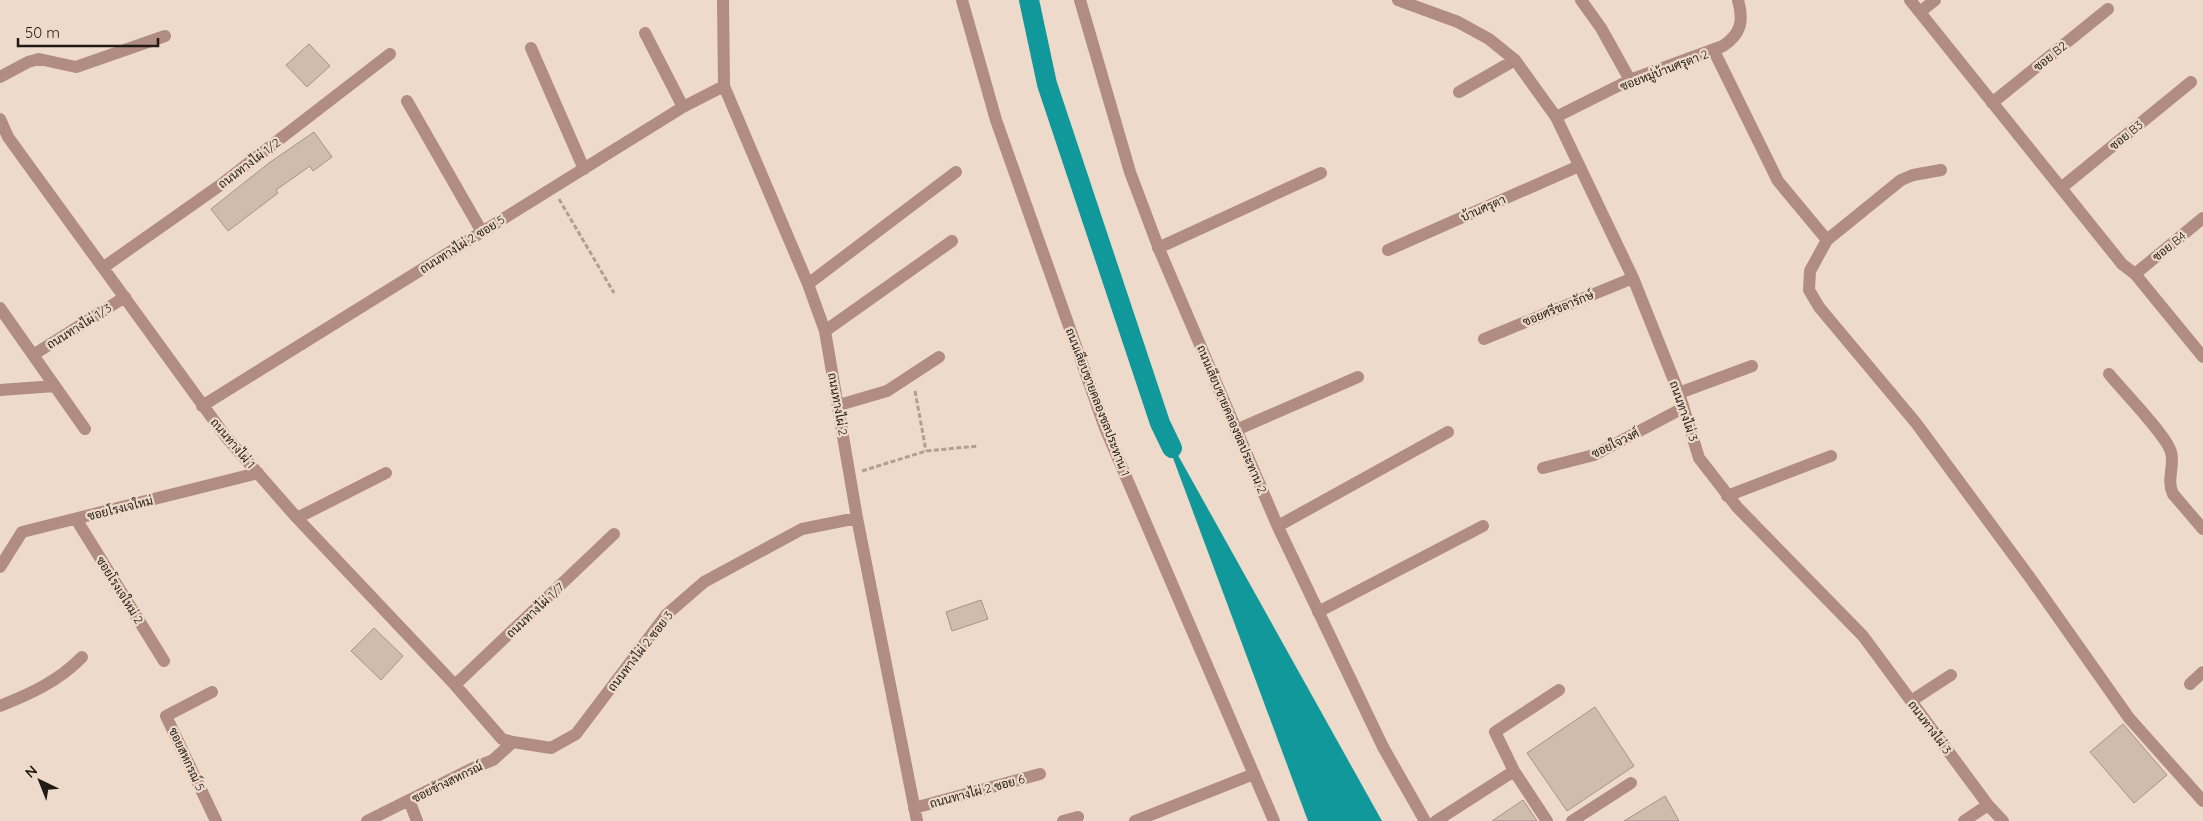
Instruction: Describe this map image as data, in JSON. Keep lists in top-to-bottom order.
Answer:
{
  "streets": {
    "street": [
      "ซอย B2",
      "ซอยหมู่บ้านศรุตา 2",
      "ซอย B3",
      "ถนนทางไผ่ 1/2",
      "บ้านศรุตา",
      "ถนนทางไผ่ 2 ซอย 5",
      "ซอย B4",
      "ซอยศรีชลารักษ์",
      "ถนนทางไผ่ 1/3",
      "ถนนเลียบชายคลองชลประทาน 1",
      "ถนนทางไผ่ 2",
      "ถนนทางไผ่ 3",
      "ถนนเลียบชายคลองชลประทาน 2",
      "ถนนทางไผ่ 1",
      "ซอยใจวงศ์",
      "ซอยโรงเจใหม่",
      "ซอยโรงเจใหม่ 2",
      "ถนนทางไผ่ 1/7",
      "ถนนทางไผ่ 2 ซอย 3",
      "ซอยสหกรณ์ 5",
      "ซอยข้างสหกรณ์",
      "ถนนทางไผ่ 2 ซอย 6"
    ]
  },
  "crossings": [
    ["ซอยหมู่บ้านศรุตา 2", "ถนนทางไผ่ 3"],
    ["ถนนทางไผ่ 1/2", "ถนนทางไผ่ 1"],
    ["บ้านศรุตา", "ถนนทางไผ่ 3"],
    ["ถนนทางไผ่ 2 ซอย 5", "ถนนทางไผ่ 2"],
    ["ถนนทางไผ่ 2 ซอย 5", "ถนนทางไผ่ 1"],
    ["ซอยศรีชลารักษ์", "ถนนทางไผ่ 3"],
    ["ถนนทางไผ่ 1/3", "ถนนทางไผ่ 1"],
    ["ถนนทางไผ่ 2", "ถนนทางไผ่ 2 ซอย 3"],
    ["ถนนทางไผ่ 2", "ถนนทางไผ่ 2 ซอย 6"],
    ["ถนนทางไผ่ 3", "ซอยใจวงศ์"],
    ["ถนนทางไผ่ 1", "ซอยโรงเจใหม่"],
    ["ถนนทางไผ่ 1", "ถนนทางไผ่ 1/7"],
    ["ถนนทางไผ่ 1", "ถนนทางไผ่ 2 ซอย 3"],
    ["ถนนทางไผ่ 1", "ซอยข้างสหกรณ์"],
    ["ซอยโรงเจใหม่", "ซอยโรงเจใหม่ 2"],
    ["ถนนทางไผ่ 2 ซอย 3", "ซอยข้างสหกรณ์"]
  ],
  "scale_bar": "50 m",
  "north": "top left"
}
